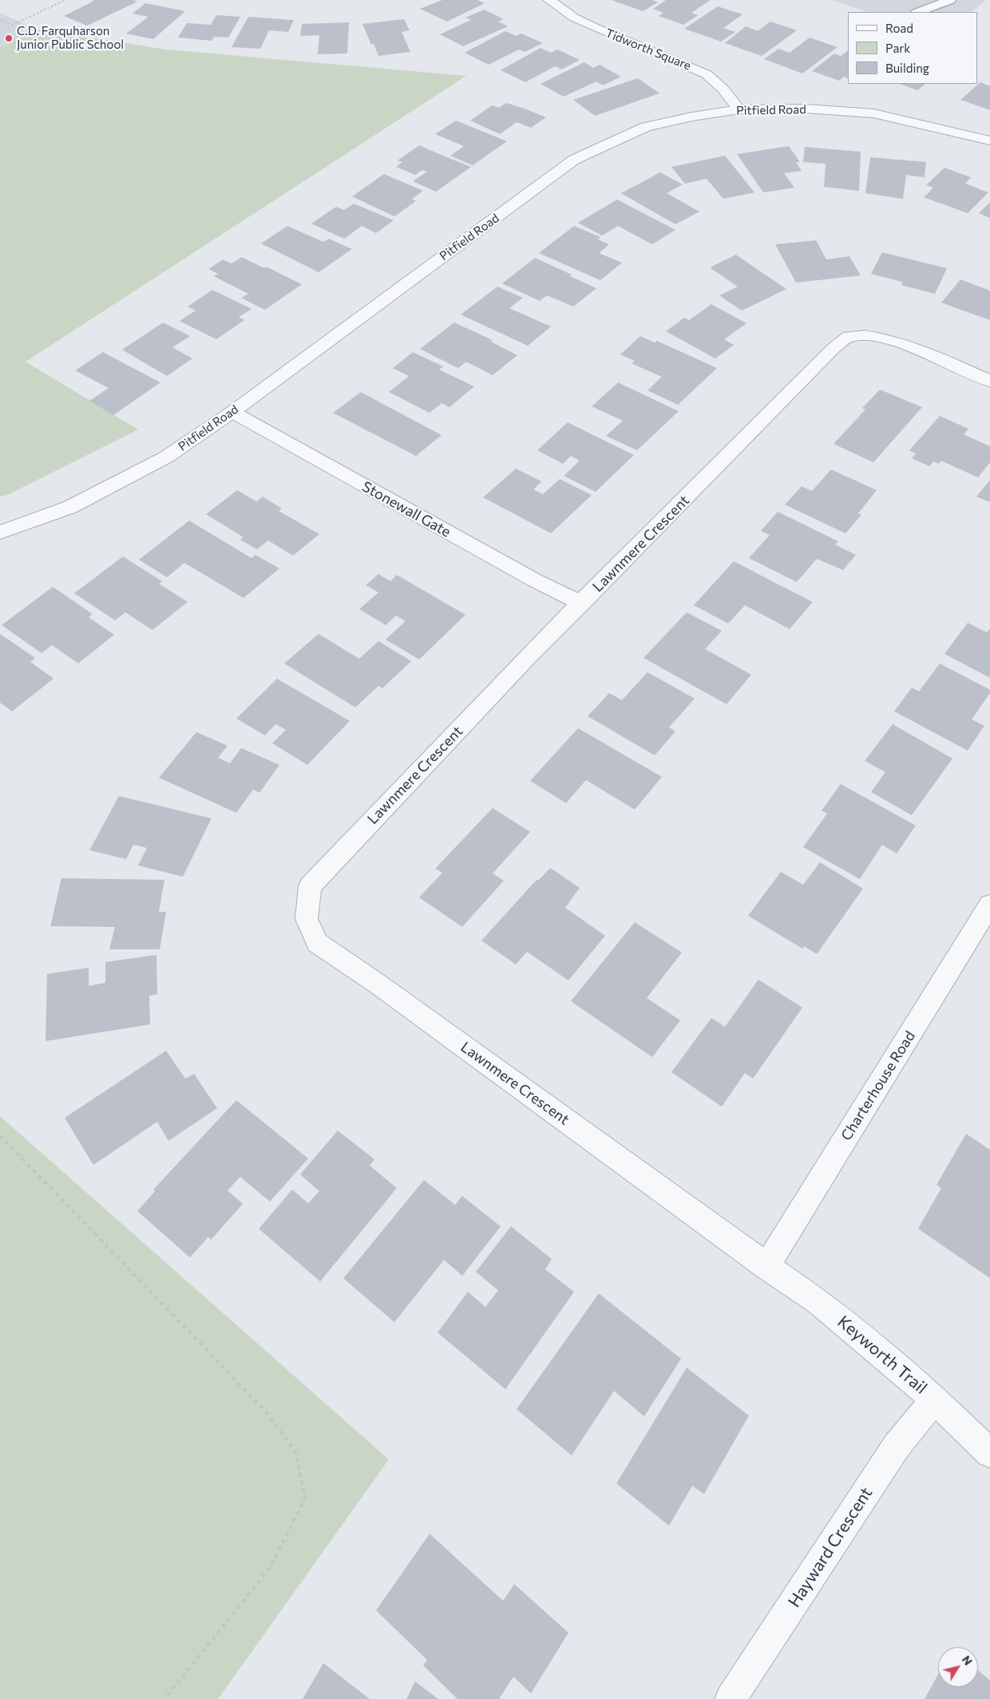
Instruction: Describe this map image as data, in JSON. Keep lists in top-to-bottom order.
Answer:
{
  "streets": {
    "street": [
      "Tidworth Square",
      "Pitfield Road",
      "Stonewall Gate",
      "Lawnmere Crescent",
      "Charterhouse Road",
      "Keyworth Trail",
      "Hayward Crescent"
    ]
  },
  "crossings": [
    ["Tidworth Square", "Pitfield Road"],
    ["Pitfield Road", "Stonewall Gate"],
    ["Stonewall Gate", "Lawnmere Crescent"],
    ["Lawnmere Crescent", "Charterhouse Road"],
    ["Lawnmere Crescent", "Keyworth Trail"],
    ["Charterhouse Road", "Keyworth Trail"],
    ["Keyworth Trail", "Hayward Crescent"]
  ],
  "places": ["C.D. Farquharson Junior Public School"],
  "legend": ["Road", "Park", "Building"],
  "north": "top right"
}
